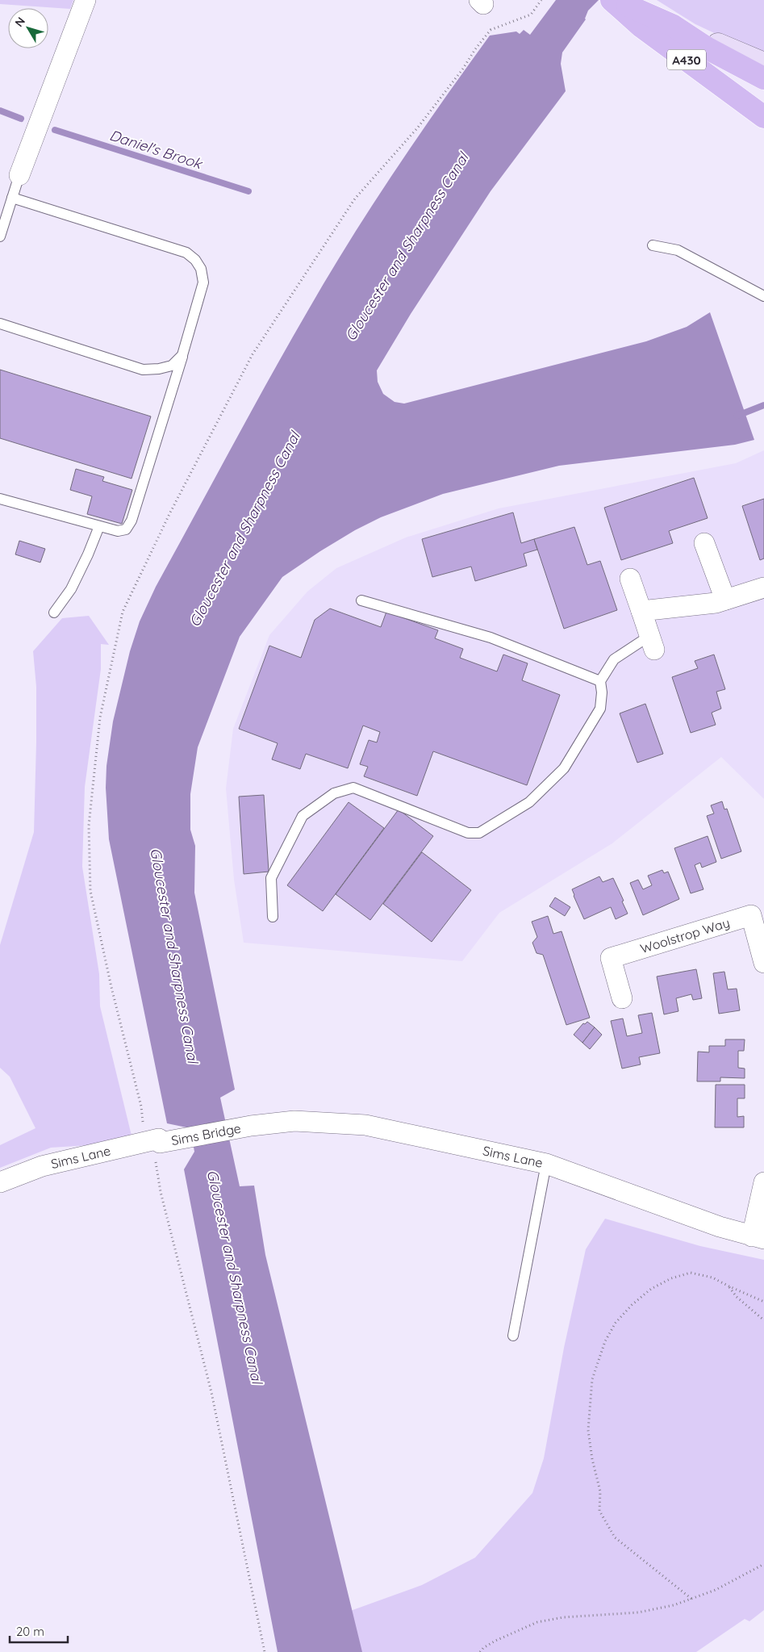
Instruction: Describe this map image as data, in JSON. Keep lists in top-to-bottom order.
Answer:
{
  "streets": {
    "main road": ["A430"],
    "street": ["Woolstrop Way", "Sims Bridge", "Sims Lane"]
  },
  "crossings": [
    ["Sims Bridge", "Sims Lane"]
  ],
  "water": ["Daniel's Brook", "Gloucester and Sharpness Canal"],
  "scale_bar": "20 m",
  "north": "top left"
}
